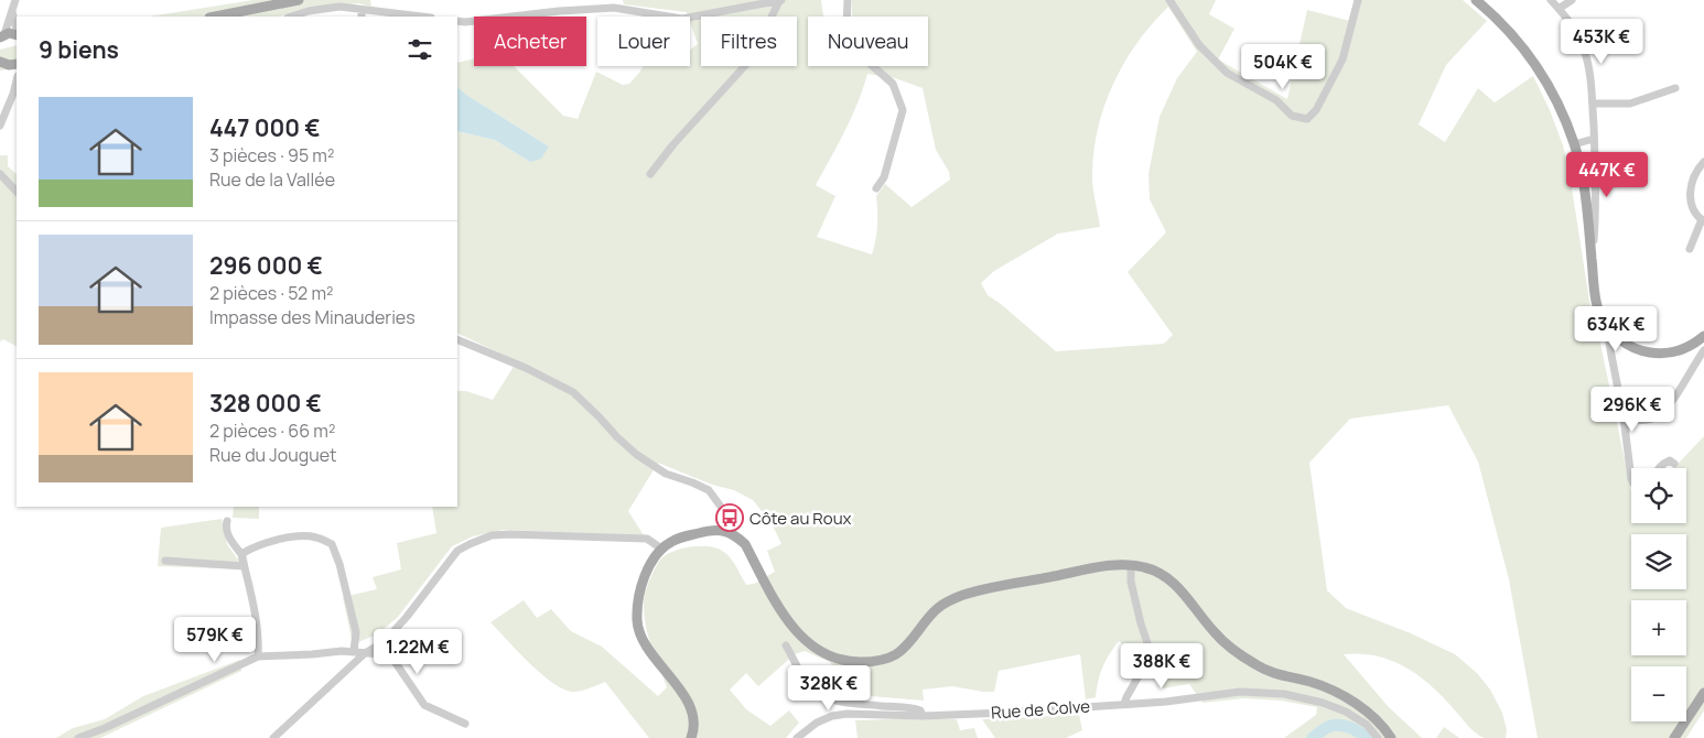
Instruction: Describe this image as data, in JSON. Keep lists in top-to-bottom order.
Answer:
{
  "streets": {
    "street": ["Rue de Colve"]
  },
  "places": {
    "bus stop": ["Côte au Roux"]
  },
  "page": {
    "chip": [
      "Acheter",
      "Louer",
      "Filtres",
      "Nouveau"
    ],
    "heading": "9 biens",
    "price": [
      "453K €",
      "504K €",
      "447K €",
      "634K €",
      "296K €",
      "579K €",
      "1.22M €",
      "388K €",
      "328K €"
    ],
    "list": [
      {
        "name": "447 000 €",
        "note": "3 pièces · 95 m² · Rue de la Vallée"
      },
      {
        "name": "296 000 €",
        "note": "2 pièces · 52 m² · Impasse des Minauderies"
      },
      {
        "name": "328 000 €",
        "note": "2 pièces · 66 m² · Rue du Jouguet"
      }
    ],
    "map_buttons": ["+", "−"]
  }
}
